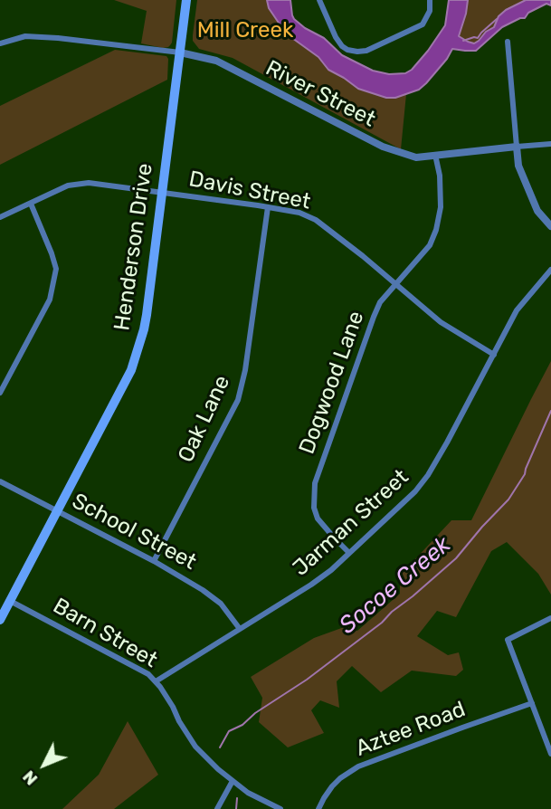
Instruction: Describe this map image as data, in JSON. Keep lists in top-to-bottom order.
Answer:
{
  "streets": {
    "main road": ["Henderson Drive"],
    "street": [
      "River Street",
      "Davis Street",
      "Dogwood Lane",
      "Oak Lane",
      "Jarman Street",
      "School Street",
      "Barn Street",
      "Aztee Road"
    ]
  },
  "crossings": [
    ["River Street", "Henderson Drive"],
    ["River Street", "Dogwood Lane"],
    ["Davis Street", "Henderson Drive"],
    ["Davis Street", "Dogwood Lane"],
    ["Davis Street", "Oak Lane"],
    ["Davis Street", "Jarman Street"],
    ["Henderson Drive", "School Street"],
    ["Henderson Drive", "Barn Street"],
    ["Dogwood Lane", "Jarman Street"],
    ["Oak Lane", "School Street"],
    ["Jarman Street", "School Street"],
    ["Jarman Street", "Barn Street"]
  ],
  "water": ["Socoe Creek"],
  "parks": ["Mill Creek"],
  "north": "bottom left"
}
